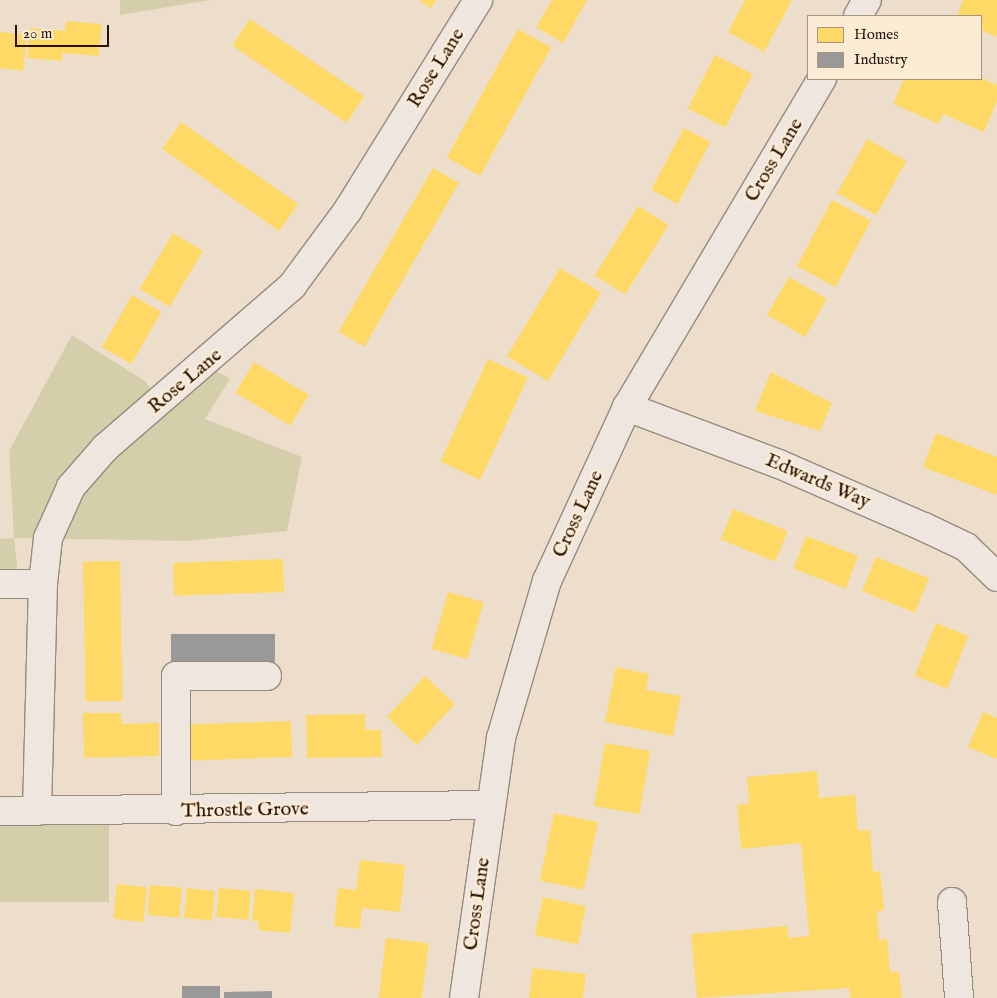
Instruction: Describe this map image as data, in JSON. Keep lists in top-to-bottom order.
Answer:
{
  "streets": {
    "street": [
      "Rose Lane",
      "Cross Lane",
      "Edwards Way",
      "Throstle Grove"
    ]
  },
  "crossings": [
    ["Rose Lane", "Throstle Grove"],
    ["Cross Lane", "Edwards Way"],
    ["Cross Lane", "Throstle Grove"]
  ],
  "legend": ["Homes", "Industry"],
  "scale_bar": "20 m"
}
